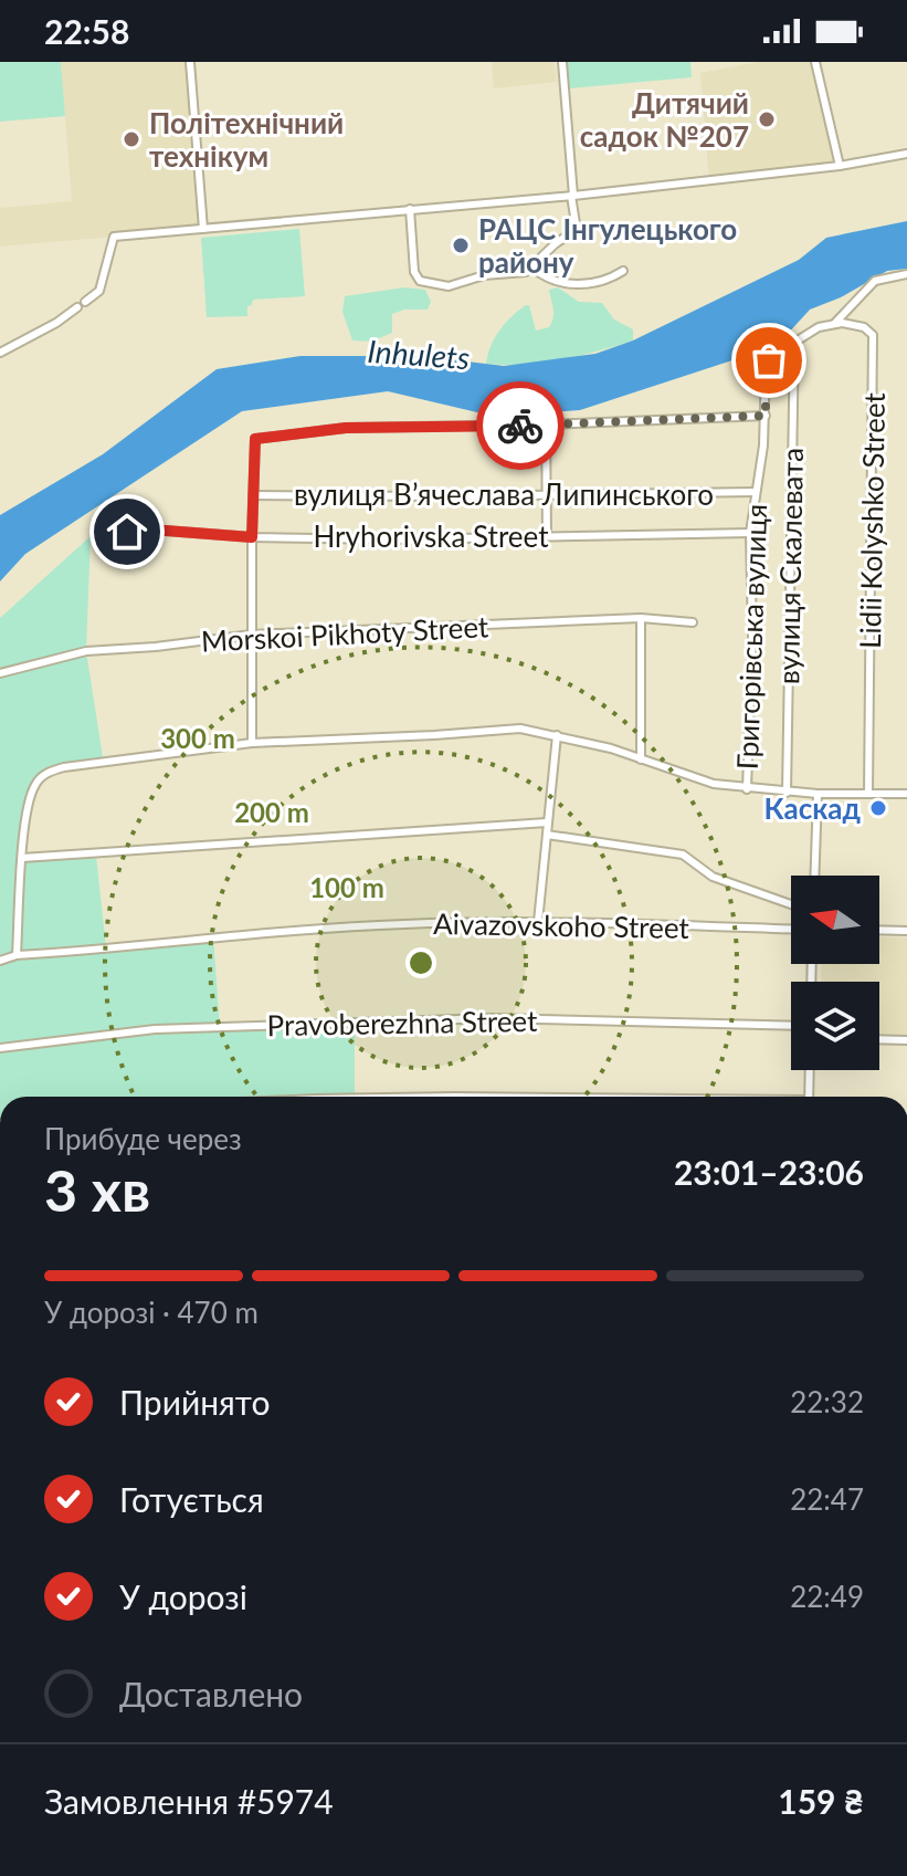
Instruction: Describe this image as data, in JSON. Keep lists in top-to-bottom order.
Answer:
{
  "streets": {
    "street": [
      "вулиця В’ячеслава Липинського",
      "Lidii Kolyshko Street",
      "Hryhorivska Street",
      "вулиця Скалевата",
      "Morskoi Pikhoty Street",
      "Григорівська вулиця",
      "Aivazovskoho Street",
      "Pravoberezhna Street"
    ]
  },
  "crossings": [
    ["вулиця В’ячеслава Липинського", "Григорівська вулиця"],
    ["Hryhorivska Street", "Григорівська вулиця"],
    ["вулиця Скалевата", "Григорівська вулиця"]
  ],
  "water": ["Inhulets"],
  "places": [
    "Дитячий садок №207",
    "Політехнічний технікум",
    "РАЦС Інгулецького району",
    "Каскад"
  ],
  "north": "left",
  "page": {
    "status": "22:58",
    "heading": ["3 хв", "Прибуде через", "23:01–23:06"],
    "panel": ["Замовлення #5974", "159 ₴"],
    "bar": "У дорозі · 470 m",
    "list": [
      ["Прийнято", "22:32"],
      ["Готується", "22:47"],
      ["У дорозі", "22:49"],
      "Доставлено"
    ]
  },
  "rings": ["300 m", "200 m", "100 m"]
}
